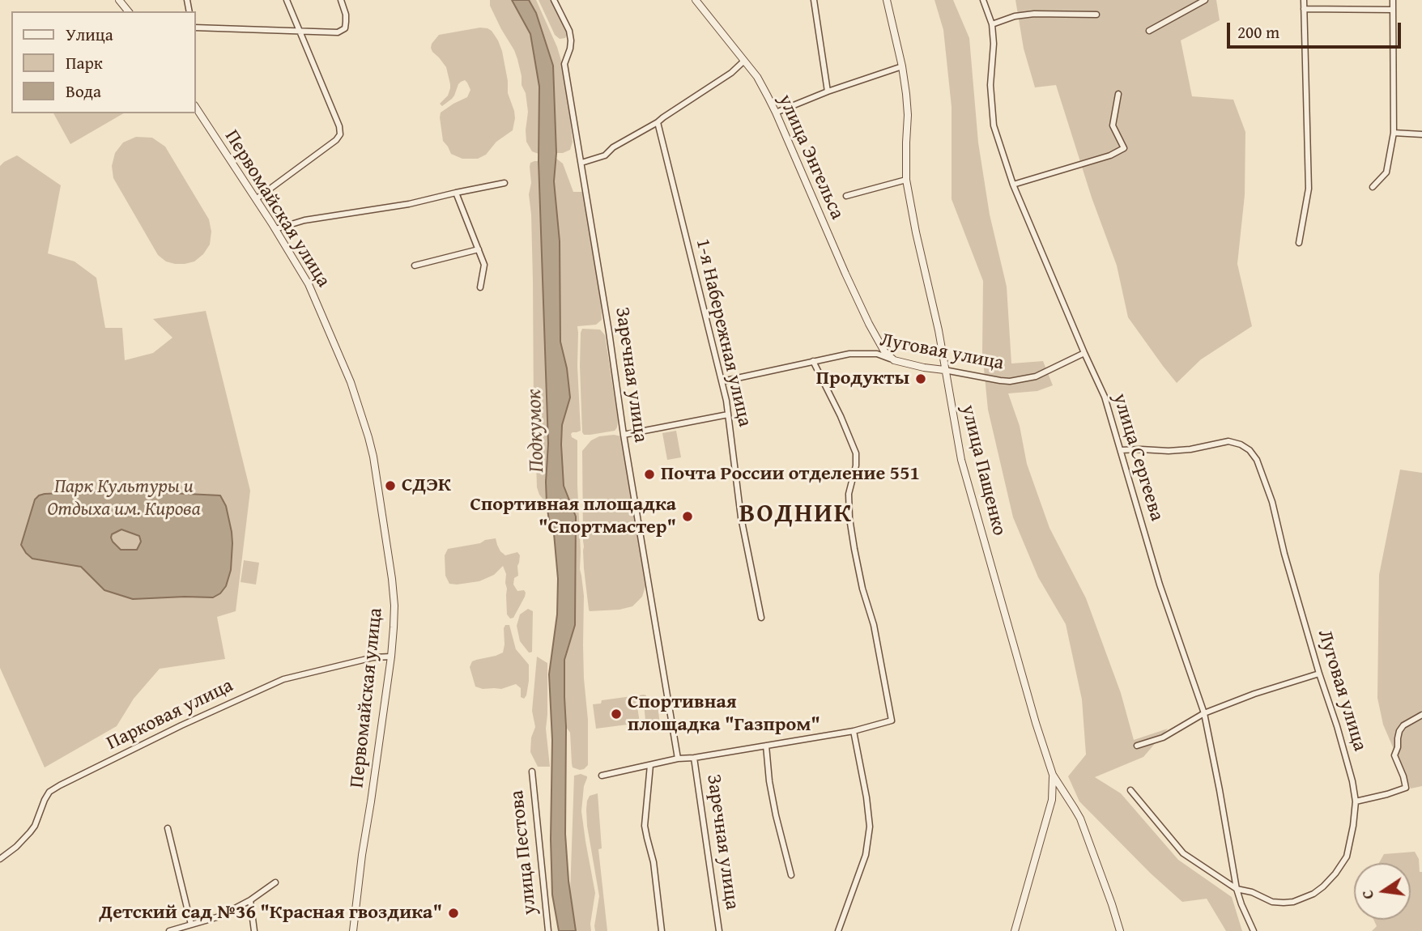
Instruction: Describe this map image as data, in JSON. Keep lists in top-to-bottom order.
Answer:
{
  "streets": {
    "street": [
      "улица Энгельса",
      "Первомайская улица",
      "1-я Набережная улица",
      "Луговая улица",
      "Заречная улица",
      "улица Сергеева",
      "улица Пащенко",
      "Парковая улица",
      "улица Пестова"
    ]
  },
  "crossings": [
    ["улица Энгельса", "Луговая улица"],
    ["Первомайская улица", "Парковая улица"],
    ["1-я Набережная улица", "Луговая улица"],
    ["Луговая улица", "улица Сергеева"],
    ["Луговая улица", "улица Пащенко"]
  ],
  "districts": ["ВОДНИК"],
  "water": ["Подкумок"],
  "parks": ["Парк Культуры и Отдыха им. Кирова"],
  "places": [
    "Продукты",
    "Почта России отделение 551",
    "СДЭК",
    "Спортивная площадка \"Спортмастер\"",
    "Спортивная площадка \"Газпром\"",
    "Детский сад №36 \"Красная гвоздика\""
  ],
  "legend": ["Улица", "Парк", "Вода"],
  "scale_bar": "200 m",
  "north": "left"
}
